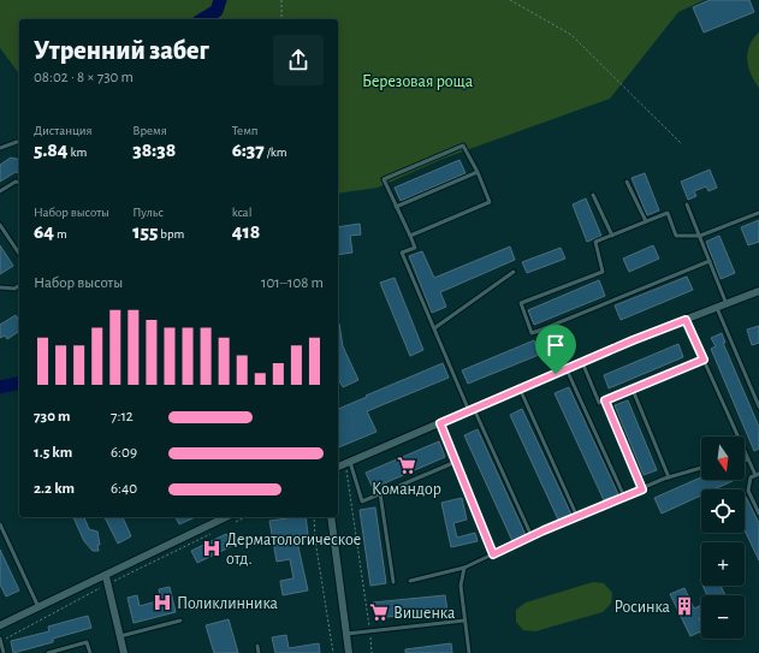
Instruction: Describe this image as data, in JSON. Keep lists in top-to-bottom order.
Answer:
{
  "parks": ["Березовая роща"],
  "places": {
    "supermarket": ["Командор", "Вишенка"],
    "hospital": ["Дерматологическое отд.", "Поликлинника"],
    "building": ["Росинка"]
  },
  "north": "bottom",
  "page": {
    "heading": ["Утренний забег", "08:02 · 8 × 730 m"],
    "stats": [
      ["Дистанция", "5.84 km"],
      ["Время", "38:38"],
      ["Темп", "6:37 /km"],
      ["Набор высоты", "64 m"],
      ["Пульс", "155 bpm"],
      ["kcal", "418"]
    ],
    "chart": ["Набор высоты", "101–108 m"],
    "list": [
      {
        "name": "730 m",
        "note": "7:12"
      },
      {
        "name": "1.5 km",
        "note": "6:09"
      },
      {
        "name": "2.2 km",
        "note": "6:40"
      }
    ],
    "map_buttons": ["+", "−"]
  }
}
